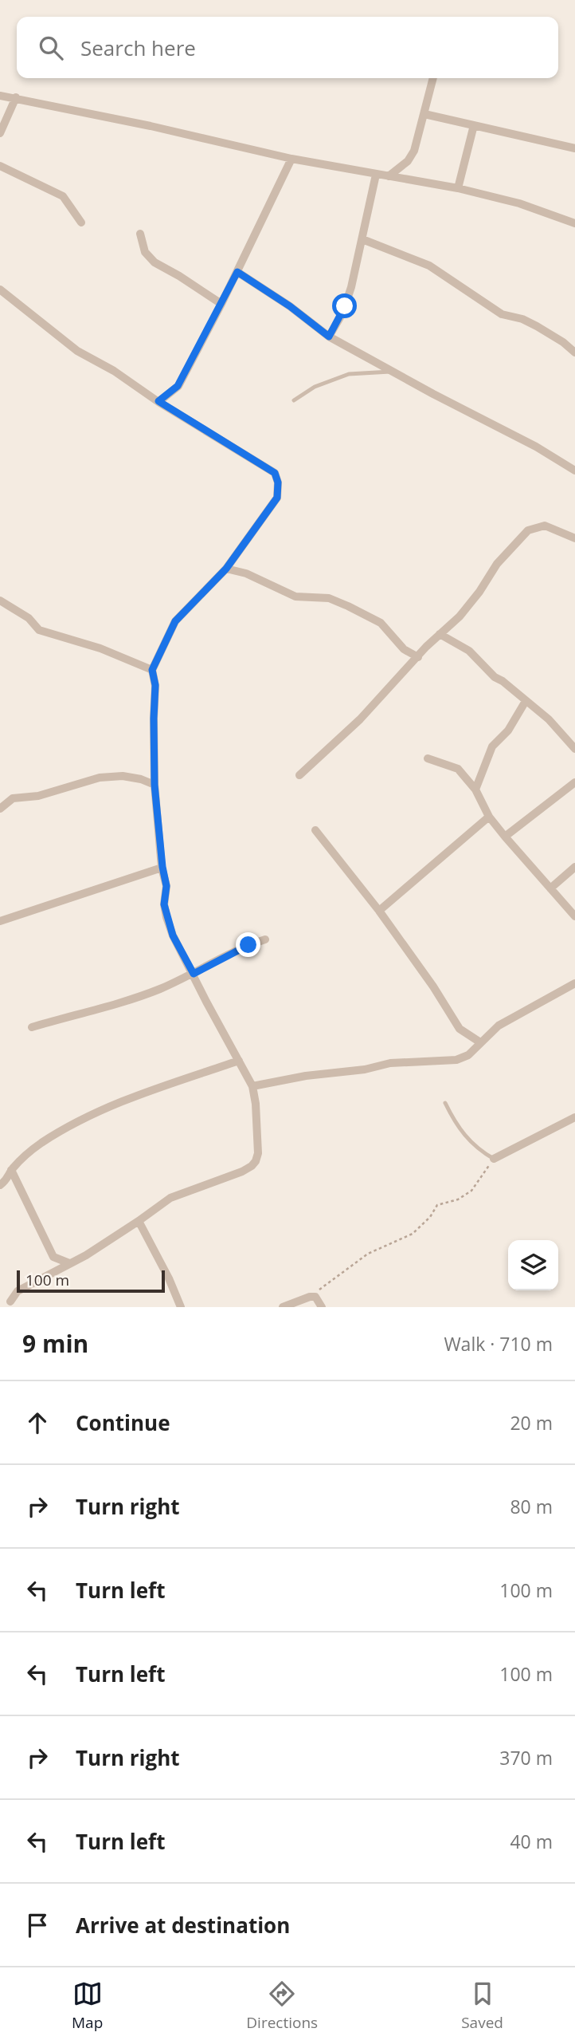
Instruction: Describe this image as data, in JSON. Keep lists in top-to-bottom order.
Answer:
{
  "scale_bar": "100 m",
  "page": {
    "search": "Search here",
    "scale": "100 m",
    "heading": ["9 min", "Walk · 710 m"],
    "list": [
      ["Continue", "20 m"],
      ["Turn right", "80 m"],
      ["Turn left", "100 m"],
      ["Turn left", "100 m"],
      ["Turn right", "370 m"],
      ["Turn left", "40 m"],
      "Arrive at destination"
    ],
    "nav": ["Map", "Directions", "Saved"]
  }
}
